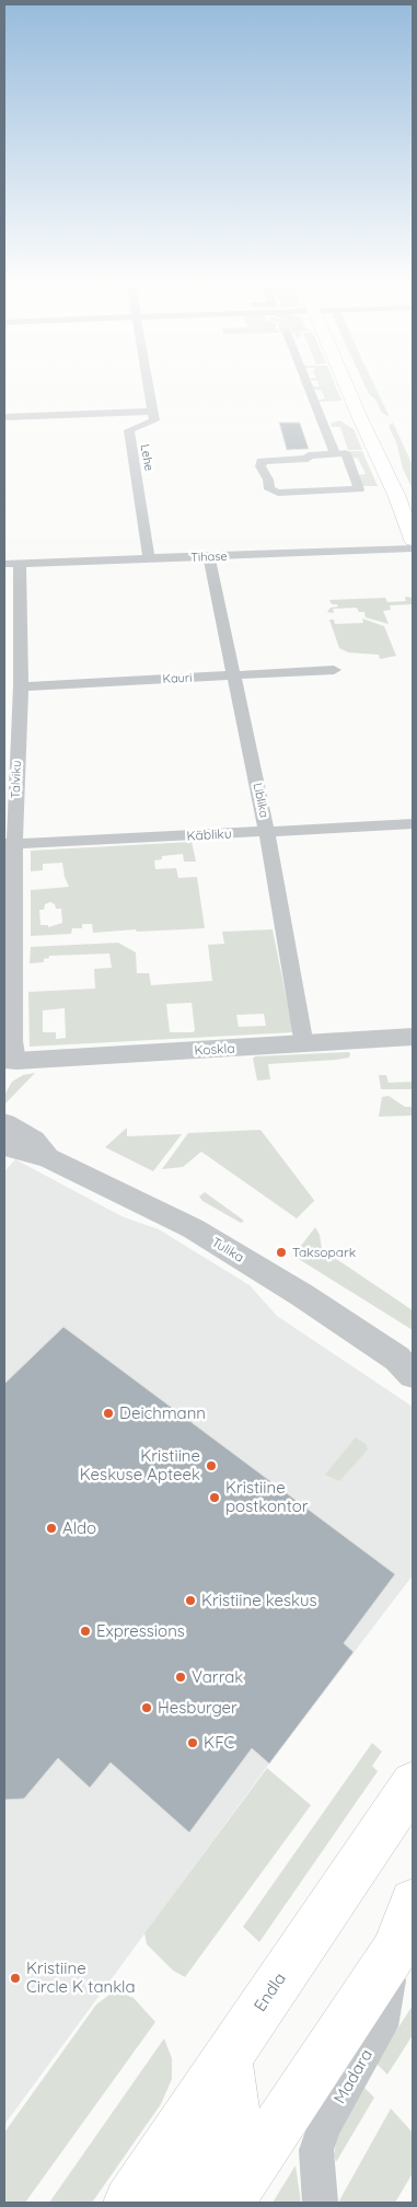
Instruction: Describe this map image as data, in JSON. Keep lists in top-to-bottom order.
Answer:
{
  "streets": {
    "main road": ["Endla"],
    "street": [
      "Lehe",
      "Tihase",
      "Kauri",
      "Talviku",
      "Liblika",
      "Käbliku",
      "Koskla",
      "Tulika",
      "Madara"
    ]
  },
  "crossings": [
    ["Lehe", "Tihase"],
    ["Tihase", "Talviku"],
    ["Tihase", "Liblika"],
    ["Kauri", "Talviku"],
    ["Kauri", "Liblika"],
    ["Talviku", "Käbliku"],
    ["Talviku", "Koskla"],
    ["Liblika", "Käbliku"],
    ["Liblika", "Koskla"]
  ],
  "places": [
    "Taksopark",
    "Deichmann",
    "Kristiine Keskuse Apteek",
    "Kristiine postkontor",
    "Aldo",
    "Kristiine keskus",
    "Expressions",
    "Varrak",
    "Hesburger",
    "KFC",
    "Kristiine Circle K tankla"
  ]
}
